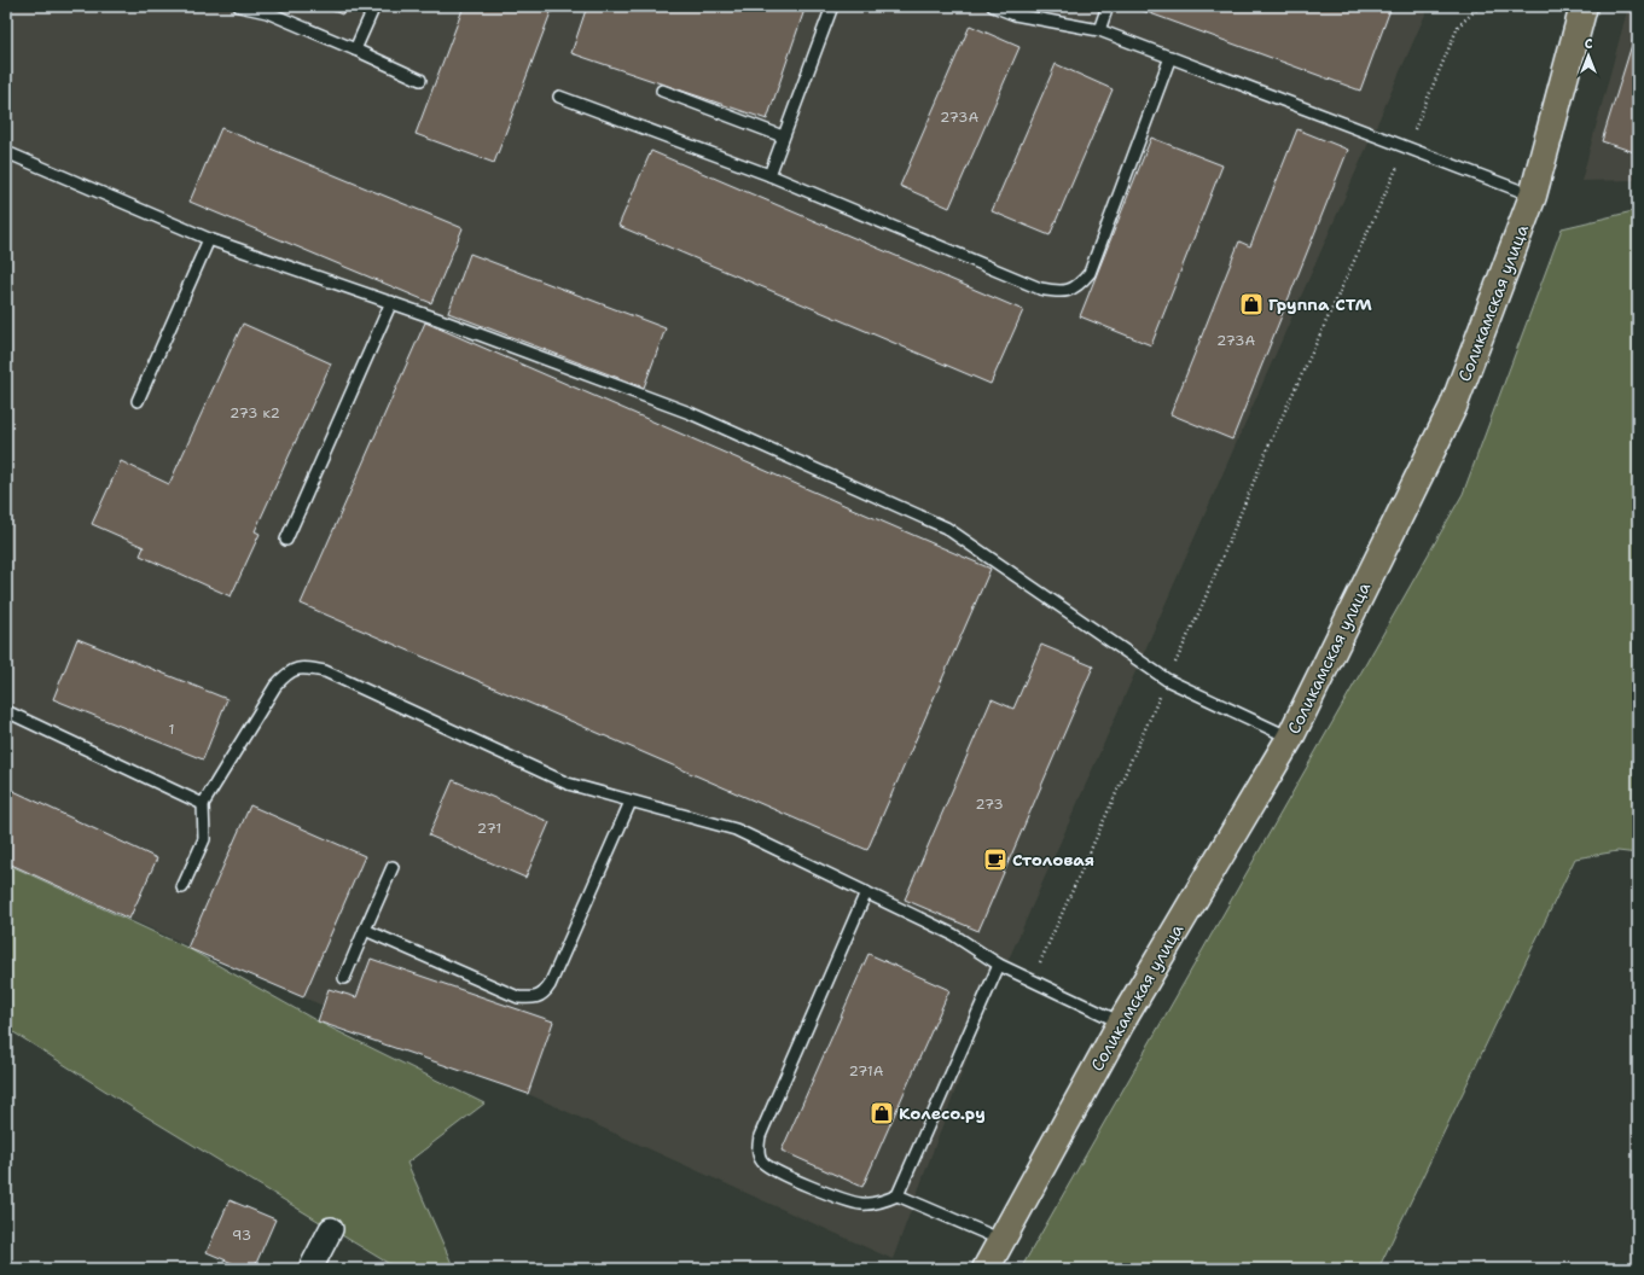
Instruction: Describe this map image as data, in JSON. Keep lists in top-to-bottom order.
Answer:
{
  "streets": {
    "main road": ["Соликамская улица"]
  },
  "places": {
    "shop": ["Группа СТМ", "Колесо.ру"],
    "cafe": ["Столовая"]
  },
  "house_numbers": [
    "273А",
    "273А",
    "273 к2",
    "1",
    "273",
    "271",
    "271А",
    "93"
  ],
  "north": "top"
}
